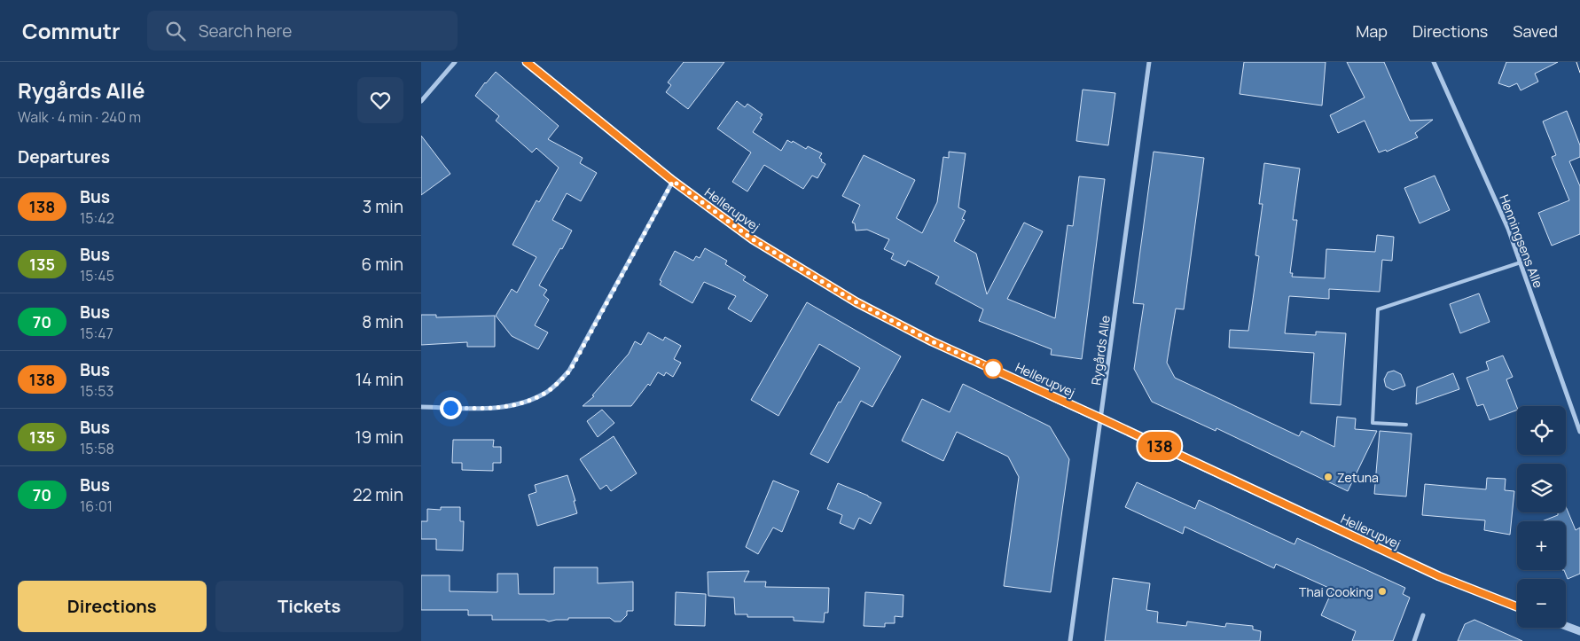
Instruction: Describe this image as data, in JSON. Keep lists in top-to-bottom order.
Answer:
{
  "streets": {
    "street": ["Hellerupvej", "Henningsens Alle", "Rygårds Alle"]
  },
  "crossings": [
    ["Hellerupvej", "Rygårds Alle"]
  ],
  "places": ["Zetuna", "Thai Cooking"],
  "lines": ["bus line 138"],
  "page": {
    "header": "Commutr",
    "search": "Search here",
    "nav": ["Map", "Directions", "Saved"],
    "heading": [
      ["Rygårds Allé", "Walk · 4 min · 240 m"],
      "Departures"
    ],
    "on_map": "138",
    "list": [
      {
        "mark": "138",
        "name": "Bus",
        "note": "15:42",
        "value": "3 min"
      },
      {
        "mark": "135",
        "name": "Bus",
        "note": "15:45",
        "value": "6 min"
      },
      {
        "mark": "70",
        "name": "Bus",
        "note": "15:47",
        "value": "8 min"
      },
      {
        "mark": "138",
        "name": "Bus",
        "note": "15:53",
        "value": "14 min"
      },
      {
        "mark": "135",
        "name": "Bus",
        "note": "15:58",
        "value": "19 min"
      },
      {
        "mark": "70",
        "name": "Bus",
        "note": "16:01",
        "value": "22 min"
      }
    ],
    "map_buttons": ["+", "−"],
    "buttons": ["Directions", "Tickets"]
  }
}
